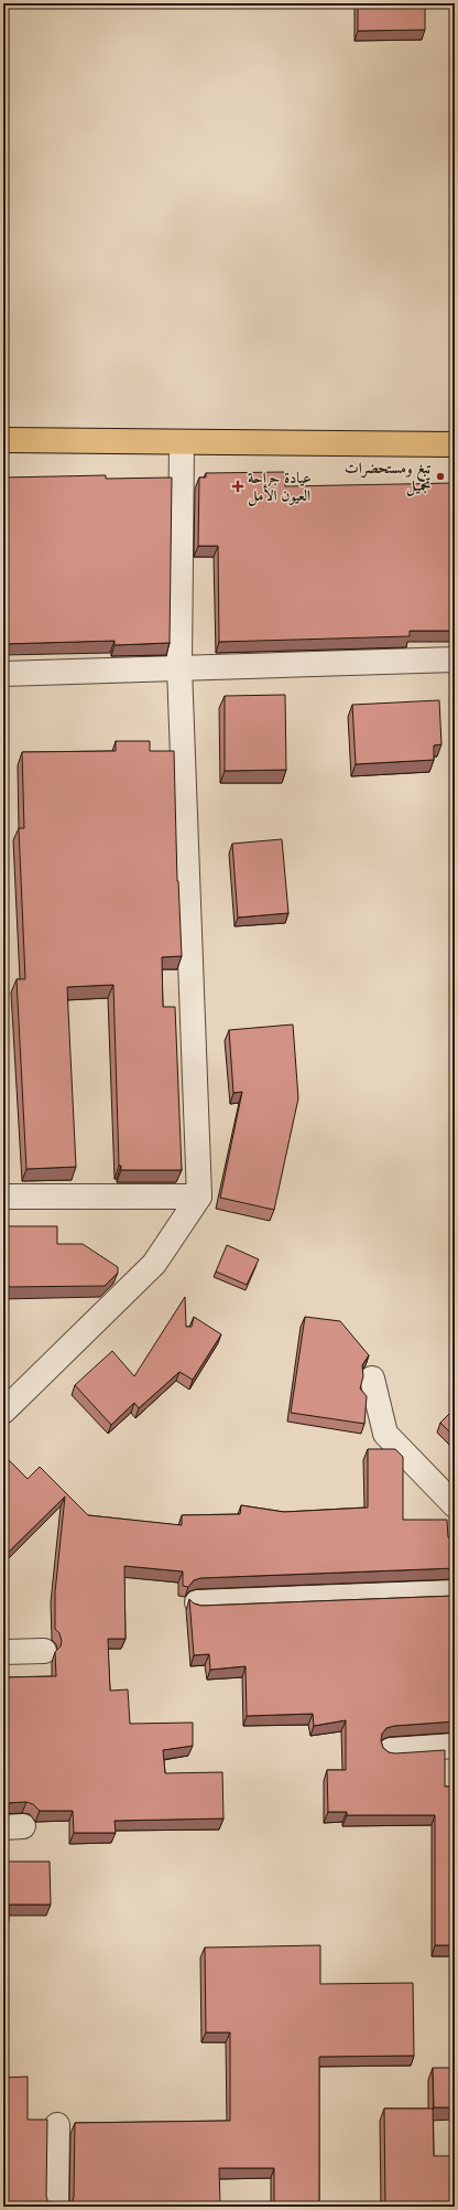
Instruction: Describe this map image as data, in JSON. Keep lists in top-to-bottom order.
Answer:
{
  "places": {
    "other": ["تبغ ومستحضرات تجميل"],
    "health": ["عيادة جراحة العيون الأمل"]
  }
}
